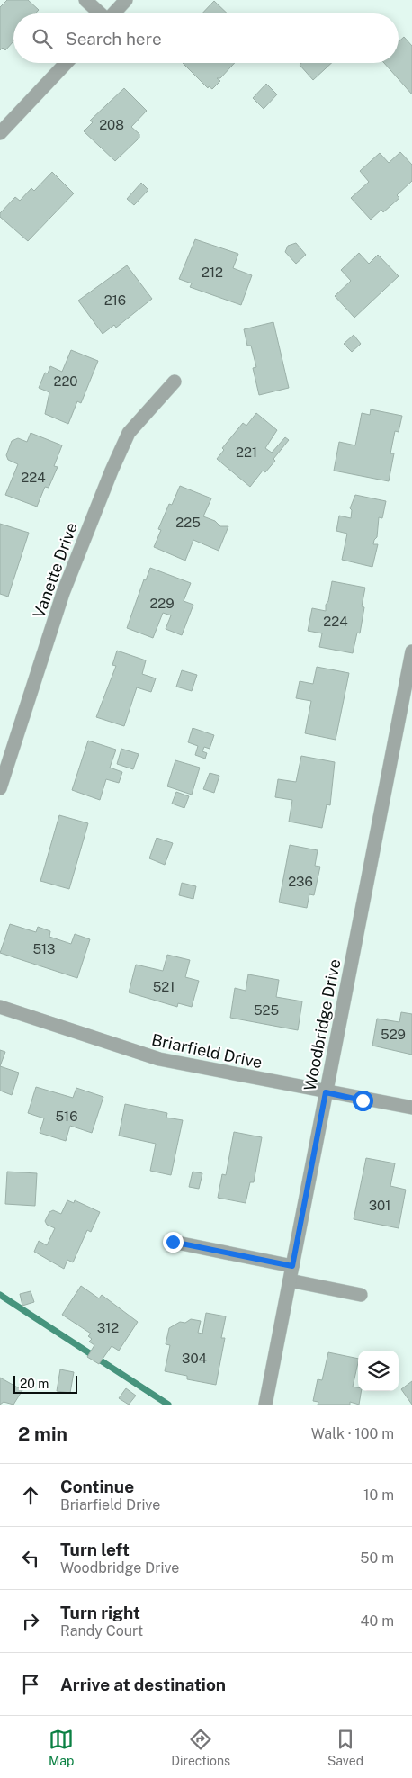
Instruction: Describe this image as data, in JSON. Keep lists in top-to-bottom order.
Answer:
{
  "streets": {
    "street": ["Vanette Drive", "Woodbridge Drive", "Briarfield Drive"]
  },
  "crossings": [
    ["Woodbridge Drive", "Briarfield Drive"]
  ],
  "house_numbers": [
    "208",
    "212",
    "216",
    "220",
    "221",
    "224",
    "225",
    "229",
    "224",
    "236",
    "513",
    "521",
    "525",
    "529",
    "516",
    "301",
    "312",
    "304"
  ],
  "scale_bar": "20 m",
  "page": {
    "search": "Search here",
    "scale": "20 m",
    "heading": ["2 min", "Walk · 100 m"],
    "list": [
      ["Continue", "Briarfield Drive", "10 m"],
      ["Turn left", "Woodbridge Drive", "50 m"],
      ["Turn right", "Randy Court", "40 m"],
      "Arrive at destination"
    ],
    "nav": ["Map", "Directions", "Saved"]
  }
}
